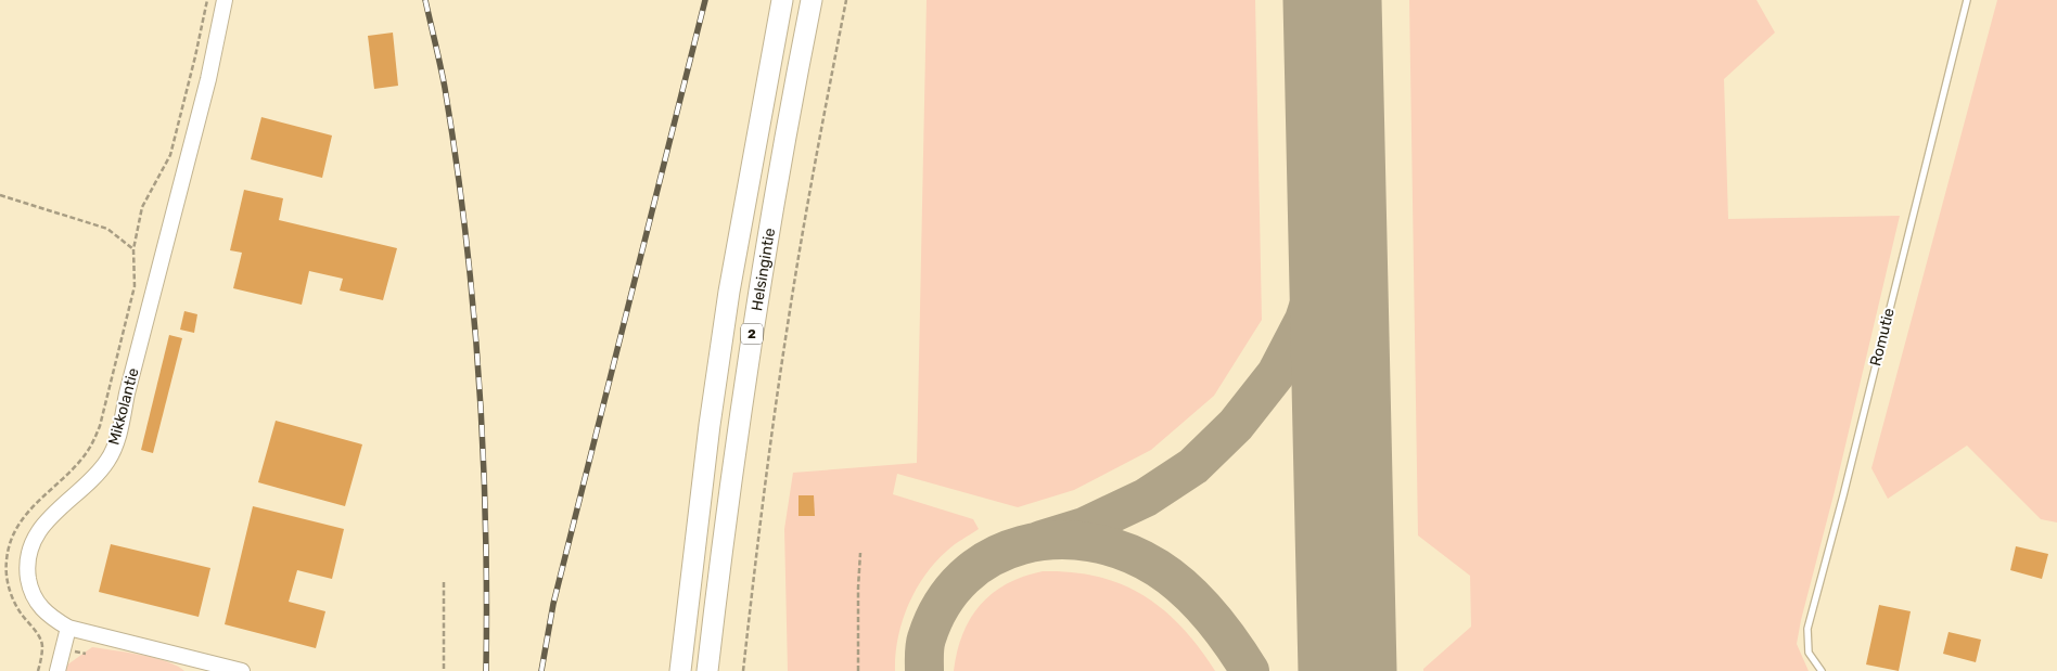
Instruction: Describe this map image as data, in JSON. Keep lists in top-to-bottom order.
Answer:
{
  "streets": {
    "highway": ["Helsingintie", "2"],
    "street": ["Mikkolantie"],
    "lane": ["Romutie"]
  }
}
